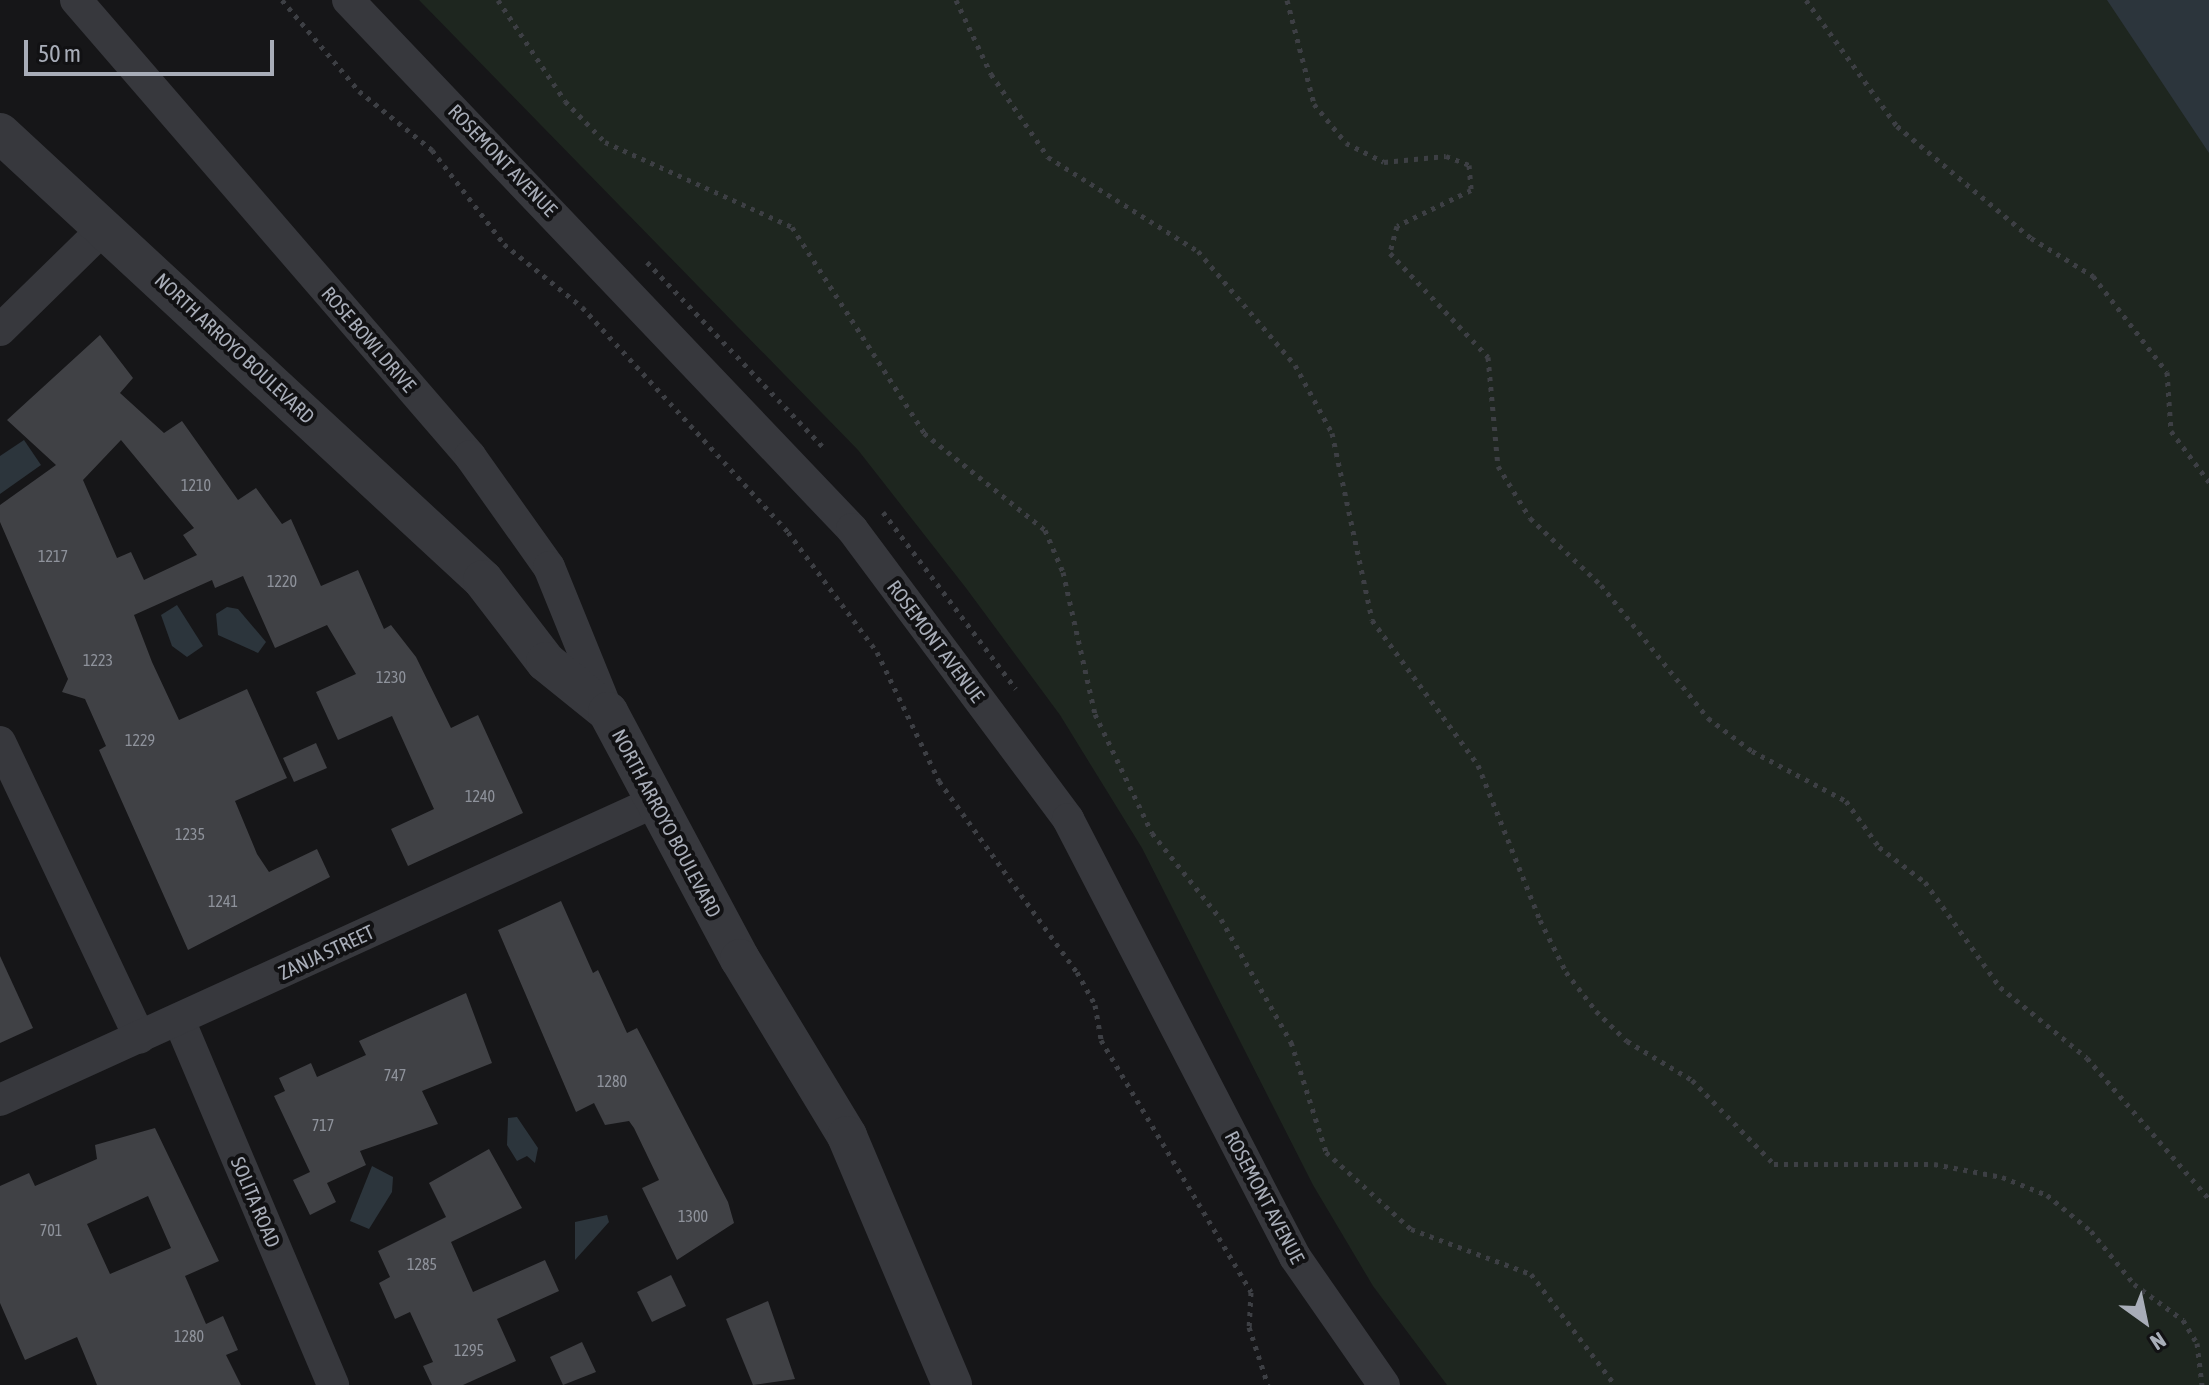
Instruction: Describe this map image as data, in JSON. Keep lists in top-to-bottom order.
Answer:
{
  "streets": {
    "street": [
      "ROSEMONT AVENUE",
      "ROSE BOWL DRIVE",
      "NORTH ARROYO BOULEVARD",
      "ZANJA STREET",
      "SOLITA ROAD"
    ]
  },
  "crossings": [
    ["ROSE BOWL DRIVE", "NORTH ARROYO BOULEVARD"],
    ["NORTH ARROYO BOULEVARD", "ZANJA STREET"],
    ["ZANJA STREET", "SOLITA ROAD"]
  ],
  "house_numbers": [
    "1210",
    "1217",
    "1220",
    "1223",
    "1230",
    "1229",
    "1240",
    "1235",
    "1241",
    "747",
    "1280",
    "717",
    "1300",
    "701",
    "1285",
    "1280",
    "1295"
  ],
  "scale_bar": "50 m",
  "north": "bottom right"
}
